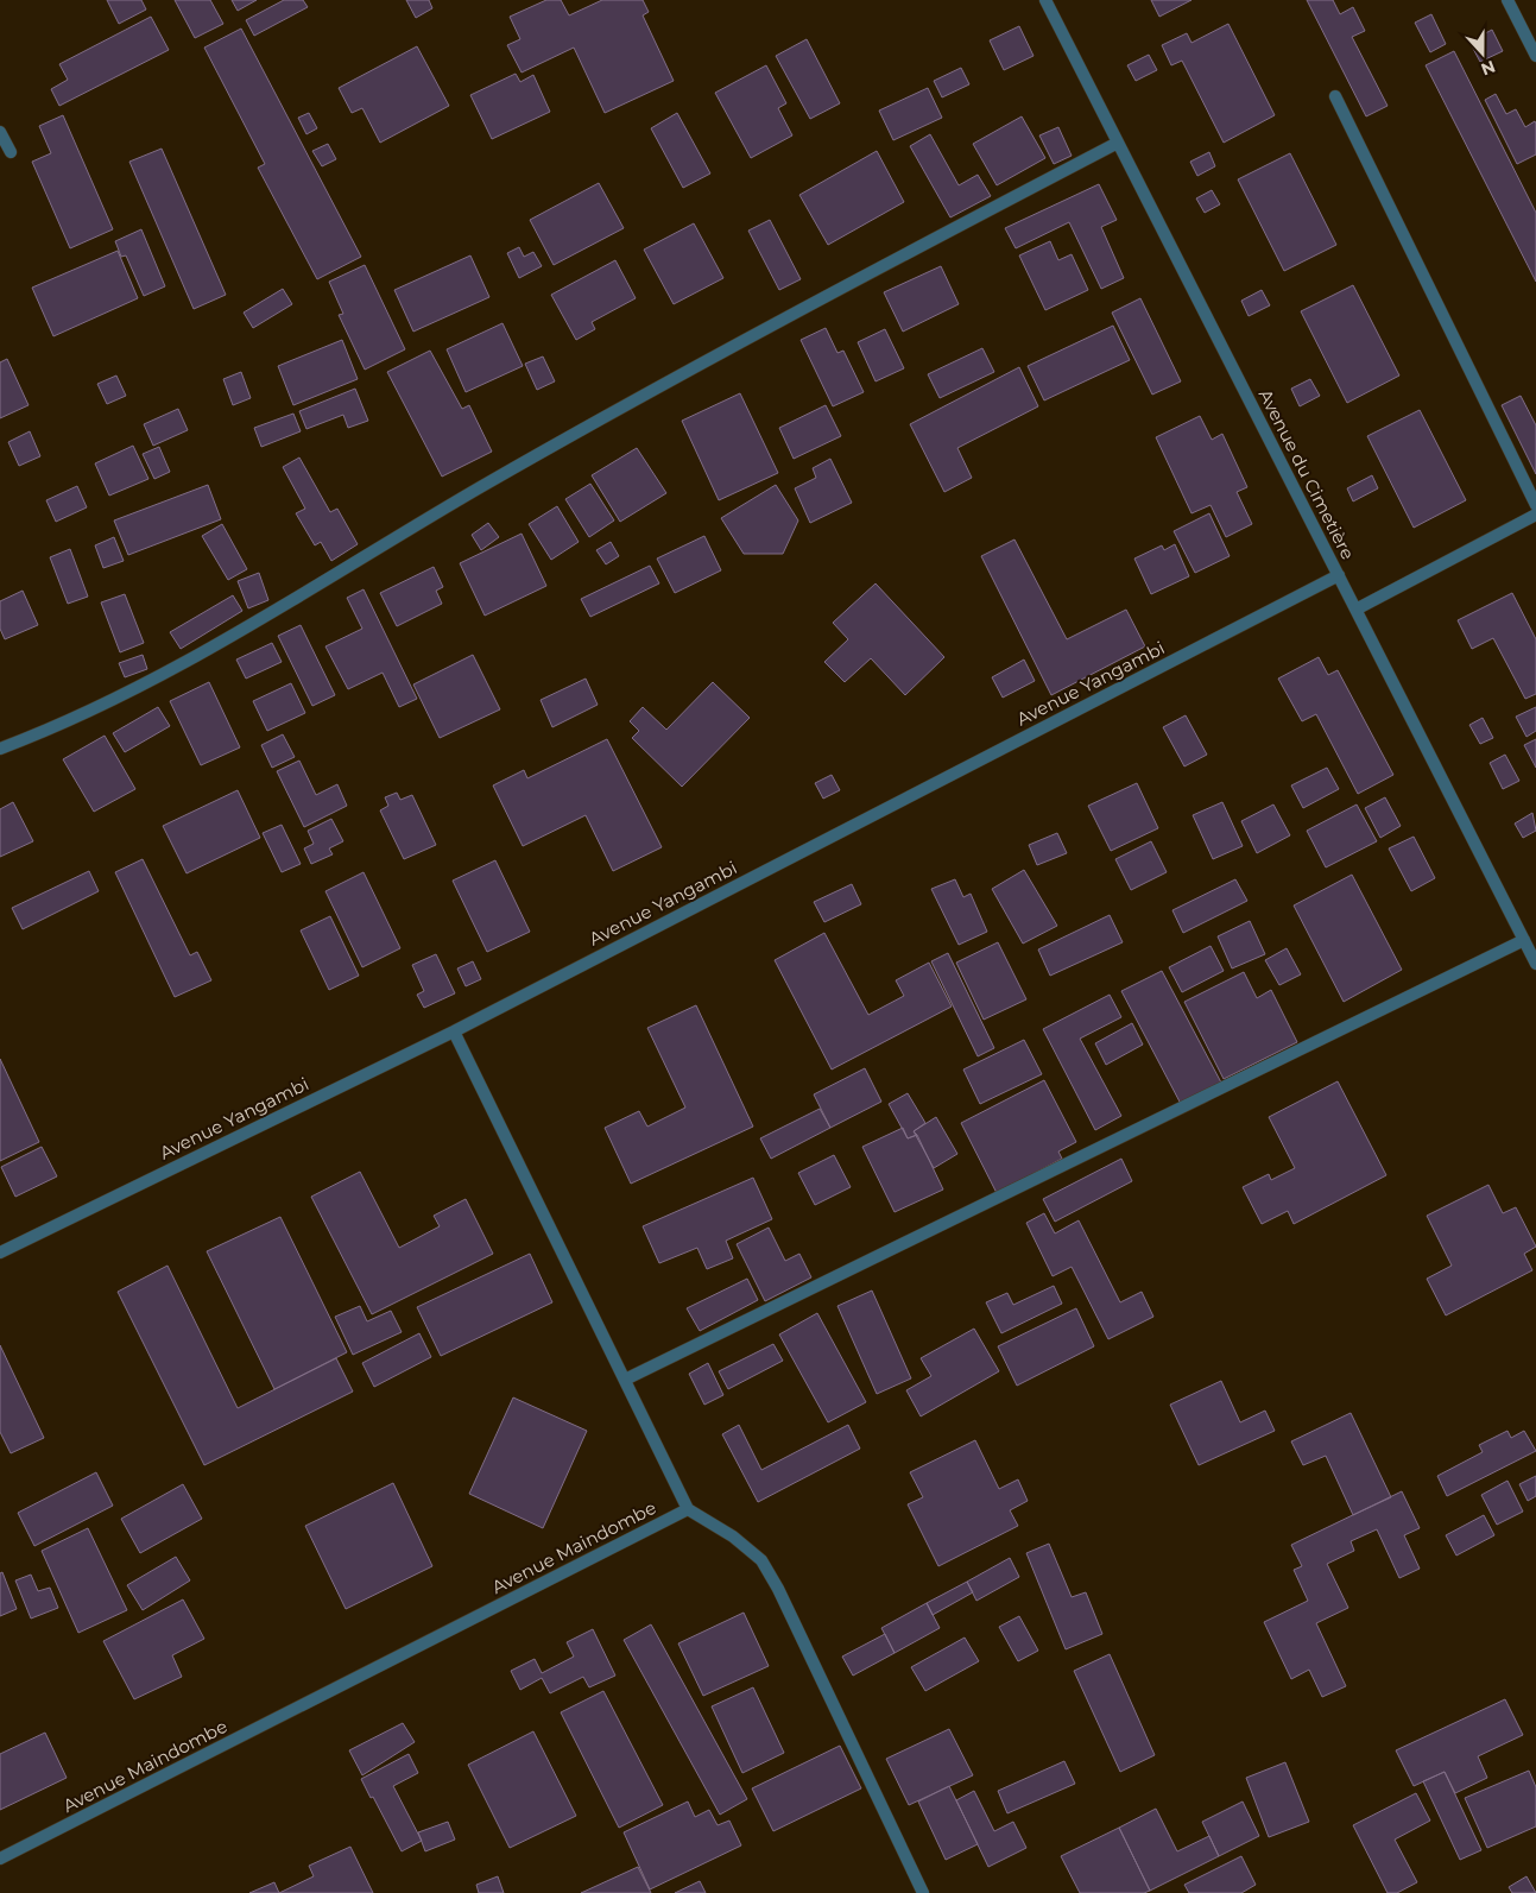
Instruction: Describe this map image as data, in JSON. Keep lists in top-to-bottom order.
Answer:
{
  "streets": {
    "street": ["Avenue du Cimetière", "Avenue Yangambi", "Avenue Maindombe"]
  },
  "crossings": [
    ["Avenue du Cimetière", "Avenue Yangambi"]
  ],
  "north": "bottom"
}
